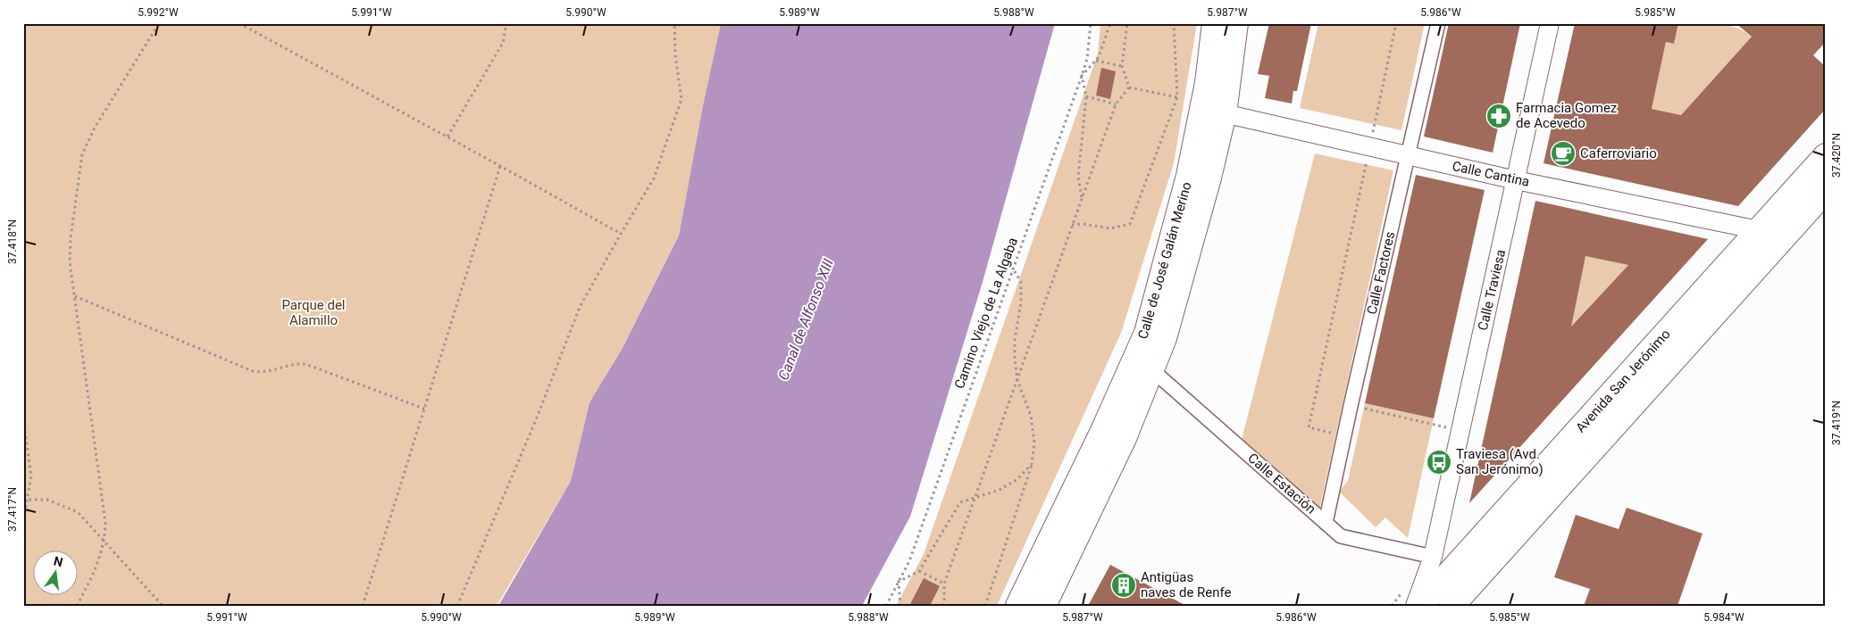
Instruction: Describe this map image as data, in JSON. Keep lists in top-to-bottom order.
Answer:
{
  "streets": {
    "main road": ["Calle de José Galán Merino", "Avenida San Jerónimo"],
    "street": [
      "Calle Cantina",
      "Calle Factores",
      "Calle Traviesa",
      "Calle Estación"
    ],
    "path": ["Camino Viejo de La Algaba"]
  },
  "crossings": [
    ["Calle Cantina", "Calle de José Galán Merino"],
    ["Calle Cantina", "Calle Factores"],
    ["Calle Cantina", "Calle Traviesa"],
    ["Calle Cantina", "Avenida San Jerónimo"],
    ["Calle de José Galán Merino", "Calle Estación"],
    ["Calle Factores", "Calle Estación"],
    ["Calle Traviesa", "Calle Estación"]
  ],
  "water": ["Canal de Alfonso XIII"],
  "parks": ["Parque del Alamillo"],
  "places": {
    "pharmacy": ["Farmacia Gomez de Acevedo"],
    "cafe": ["Caferroviario"],
    "bus stop": ["Traviesa (Avd. San Jerónimo)"],
    "building": ["Antigüas naves de Renfe"]
  },
  "north": "top",
  "coordinates": [
    "5.992°W",
    "5.991°W",
    "5.990°W",
    "5.989°W",
    "5.988°W",
    "5.987°W",
    "5.986°W",
    "5.985°W",
    "37.420°N",
    "37.418°N",
    "37.419°N",
    "37.417°N",
    "5.984°W"
  ]
}
